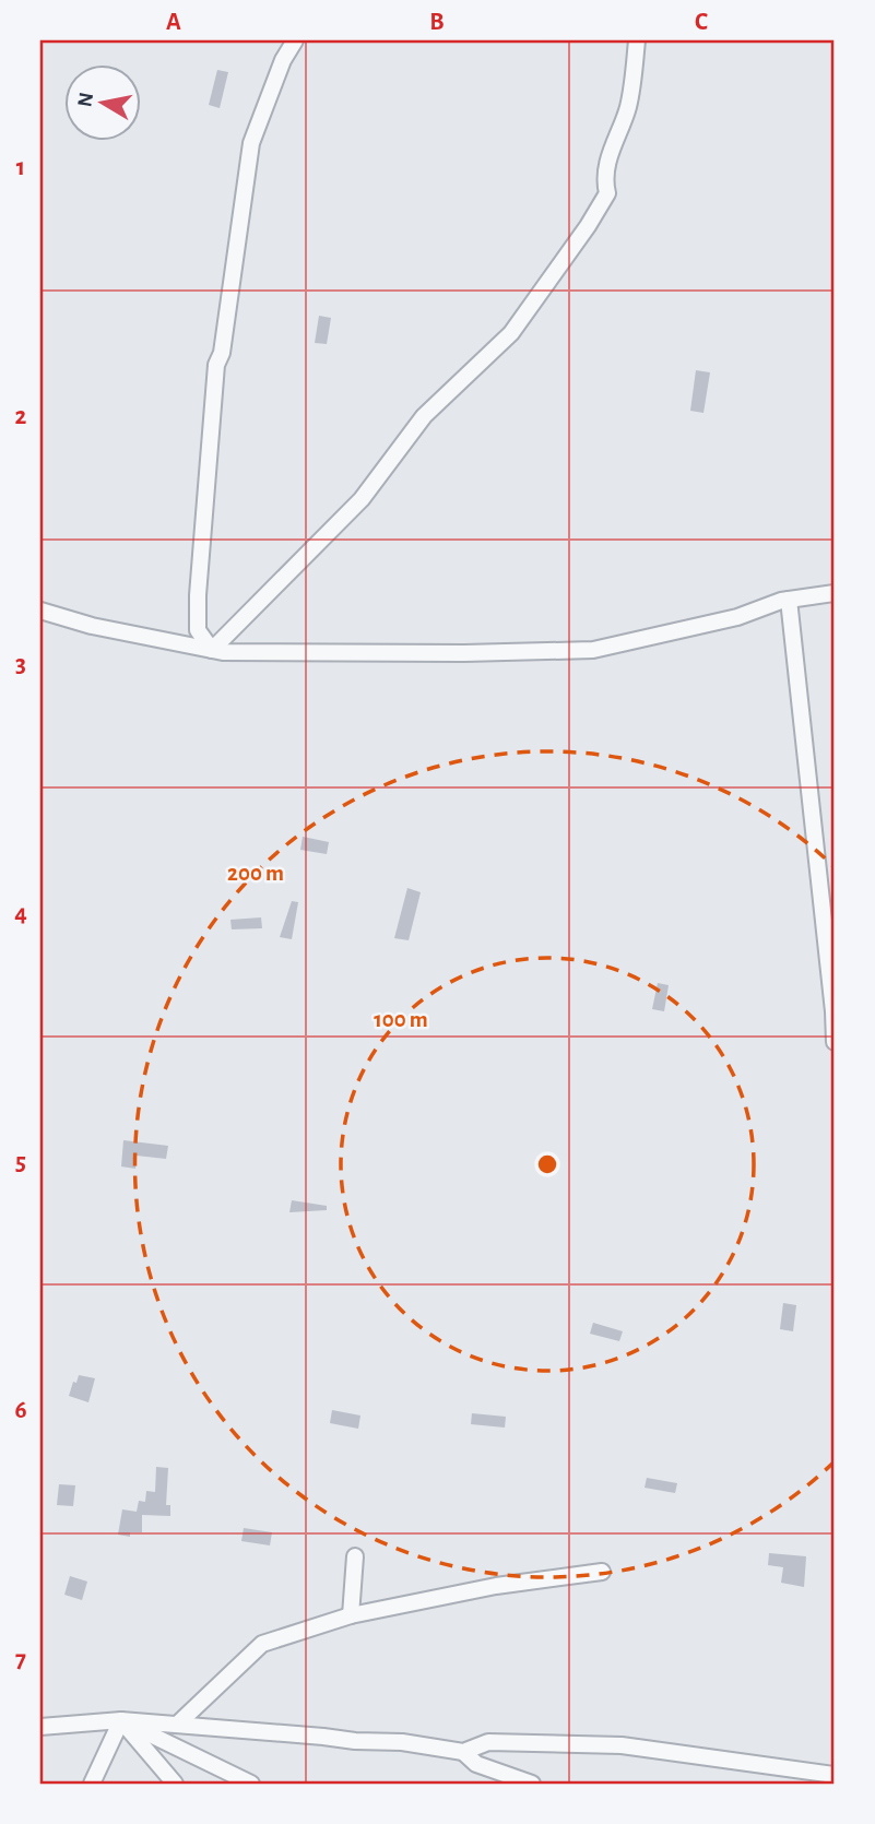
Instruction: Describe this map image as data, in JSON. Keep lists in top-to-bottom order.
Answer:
{
  "north": "left",
  "grid": {
    "columns": ["A", "B", "C"],
    "rows": [
      "1",
      "2",
      "3",
      "4",
      "5",
      "6",
      "7"
    ]
  },
  "rings": ["200 m", "100 m"]
}
